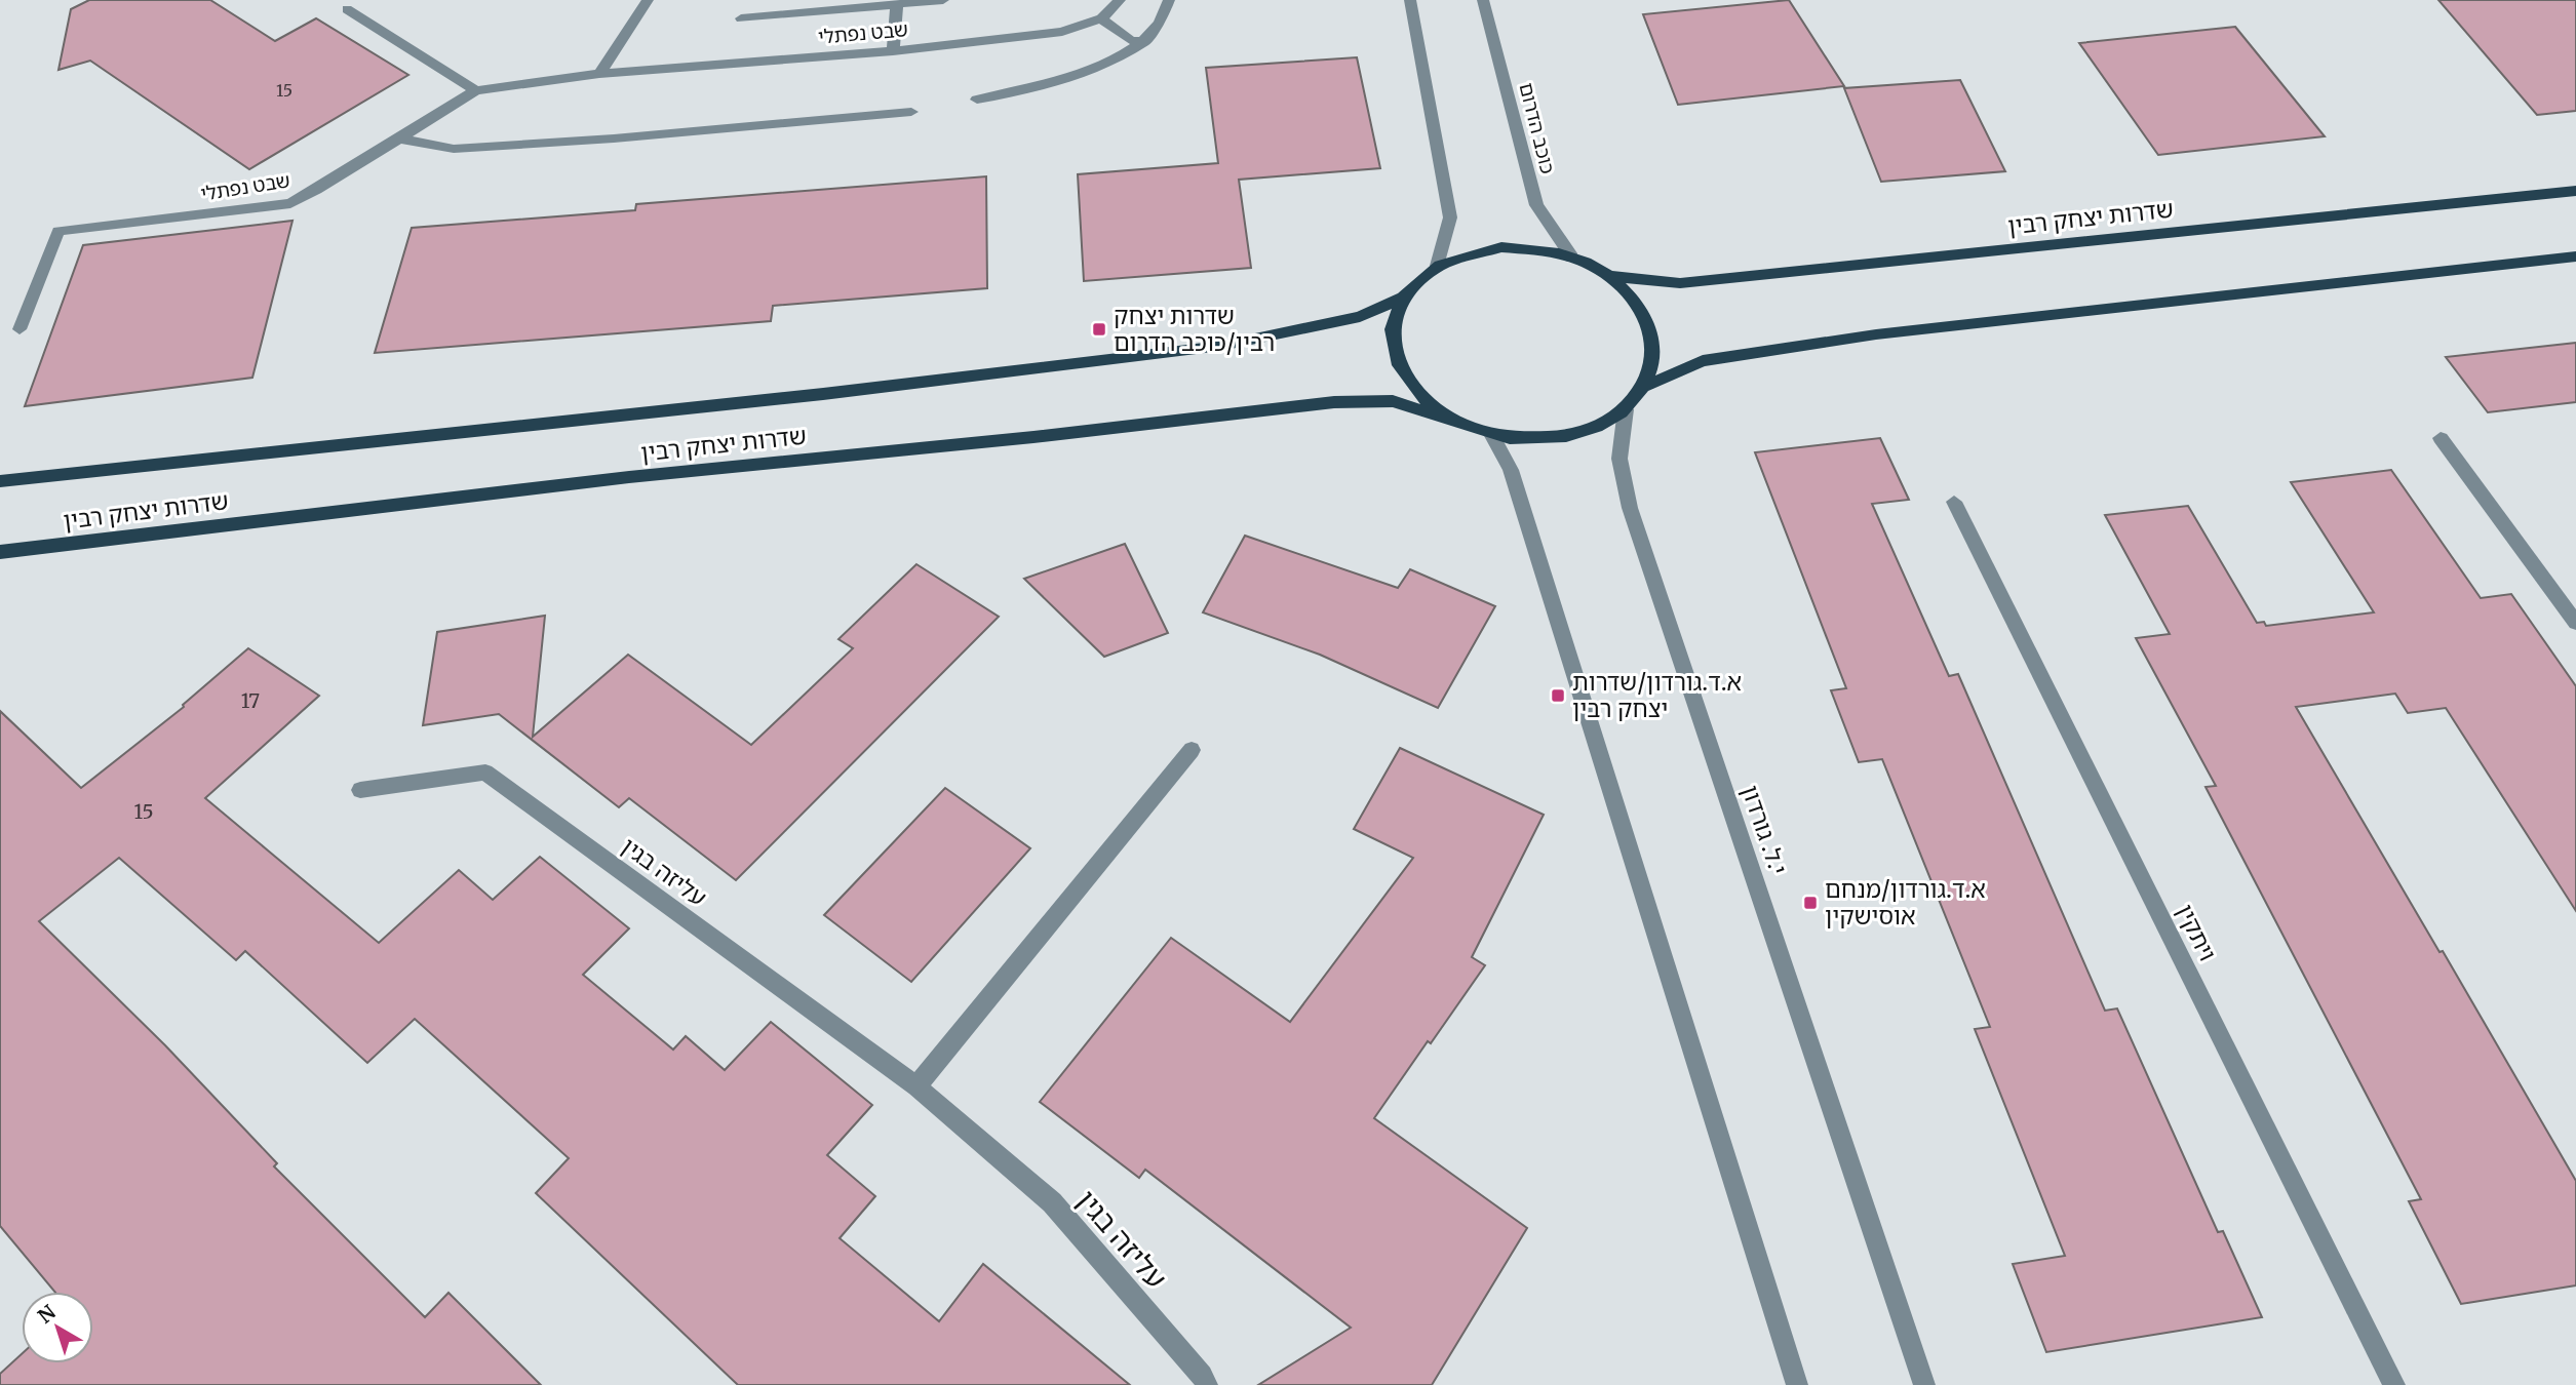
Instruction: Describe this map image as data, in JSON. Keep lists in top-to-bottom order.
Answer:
{
  "streets": {
    "main road": ["שדרות יצחק רבין"],
    "street": [
      "שבט נפתלי",
      "כוכב הדרום",
      "י.ל. גורדון",
      "עליזה בגין",
      "ויתקין"
    ]
  },
  "crossings": [
    ["כוכב הדרום", "שדרות יצחק רבין"],
    ["כוכב הדרום", "י.ל. גורדון"],
    ["שדרות יצחק רבין", "י.ל. גורדון"]
  ],
  "places": {
    "transit": ["שדרות יצחק רבין/כוכב הדרום", "א.ד.גורדון/שדרות יצחק רבין", "א.ד.גורדון/מנחם אוסישקין"]
  },
  "house_numbers": ["15", "17", "15"],
  "north": "top left"
}
